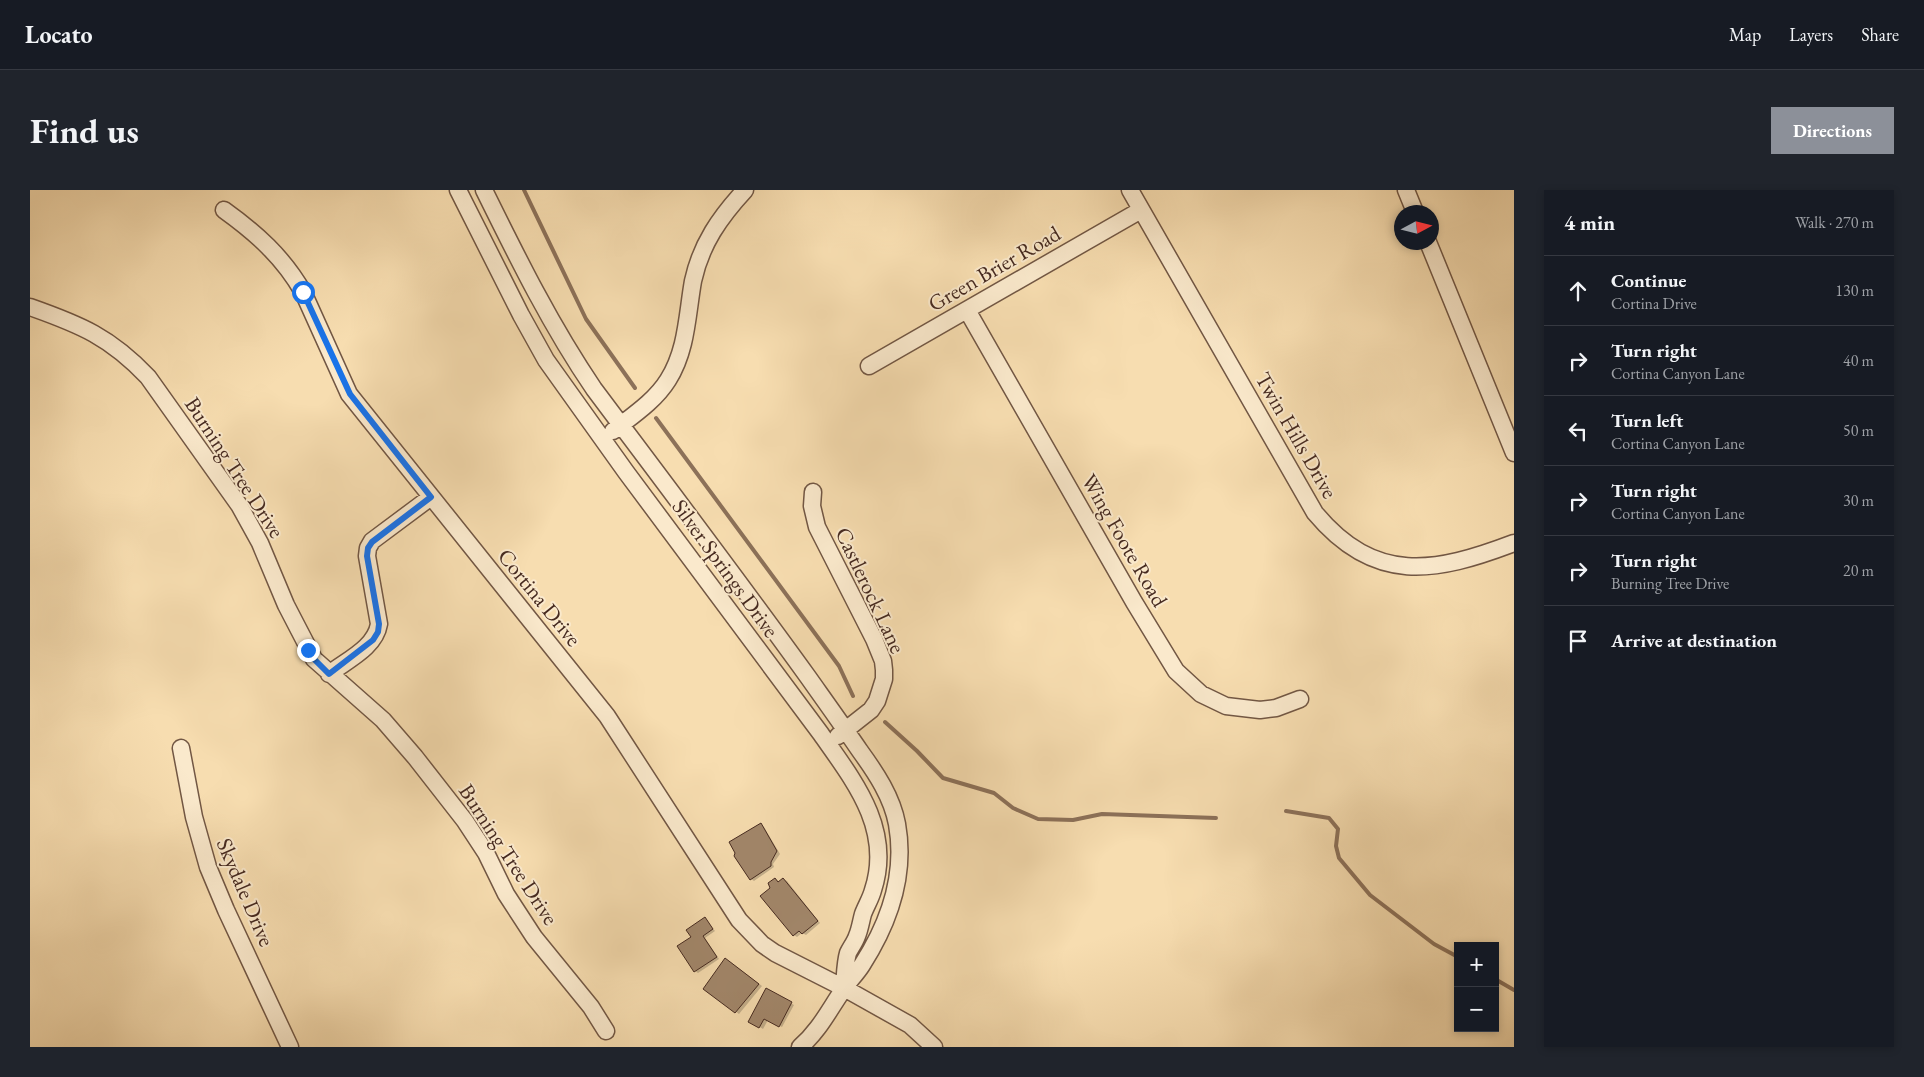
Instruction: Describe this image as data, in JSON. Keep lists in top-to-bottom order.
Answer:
{
  "streets": {
    "street": [
      "Green Brier Road",
      "Twin Hills Drive",
      "Burning Tree Drive",
      "Wing Foote Road",
      "Silver Springs Drive",
      "Castlerock Lane",
      "Cortina Drive",
      "Skydale Drive"
    ]
  },
  "crossings": [
    ["Green Brier Road", "Twin Hills Drive"],
    ["Green Brier Road", "Wing Foote Road"],
    ["Silver Springs Drive", "Castlerock Lane"],
    ["Silver Springs Drive", "Cortina Drive"]
  ],
  "north": "right",
  "page": {
    "header": "Locato",
    "nav": ["Map", "Layers", "Share"],
    "buttons": "Directions",
    "title": "Find us",
    "heading": ["4 min", "Walk · 270 m"],
    "list": [
      ["Continue", "Cortina Drive", "130 m"],
      ["Turn right", "Cortina Canyon Lane", "40 m"],
      ["Turn left", "Cortina Canyon Lane", "50 m"],
      ["Turn right", "Cortina Canyon Lane", "30 m"],
      ["Turn right", "Burning Tree Drive", "20 m"],
      "Arrive at destination"
    ],
    "map_buttons": ["+", "−"]
  }
}
